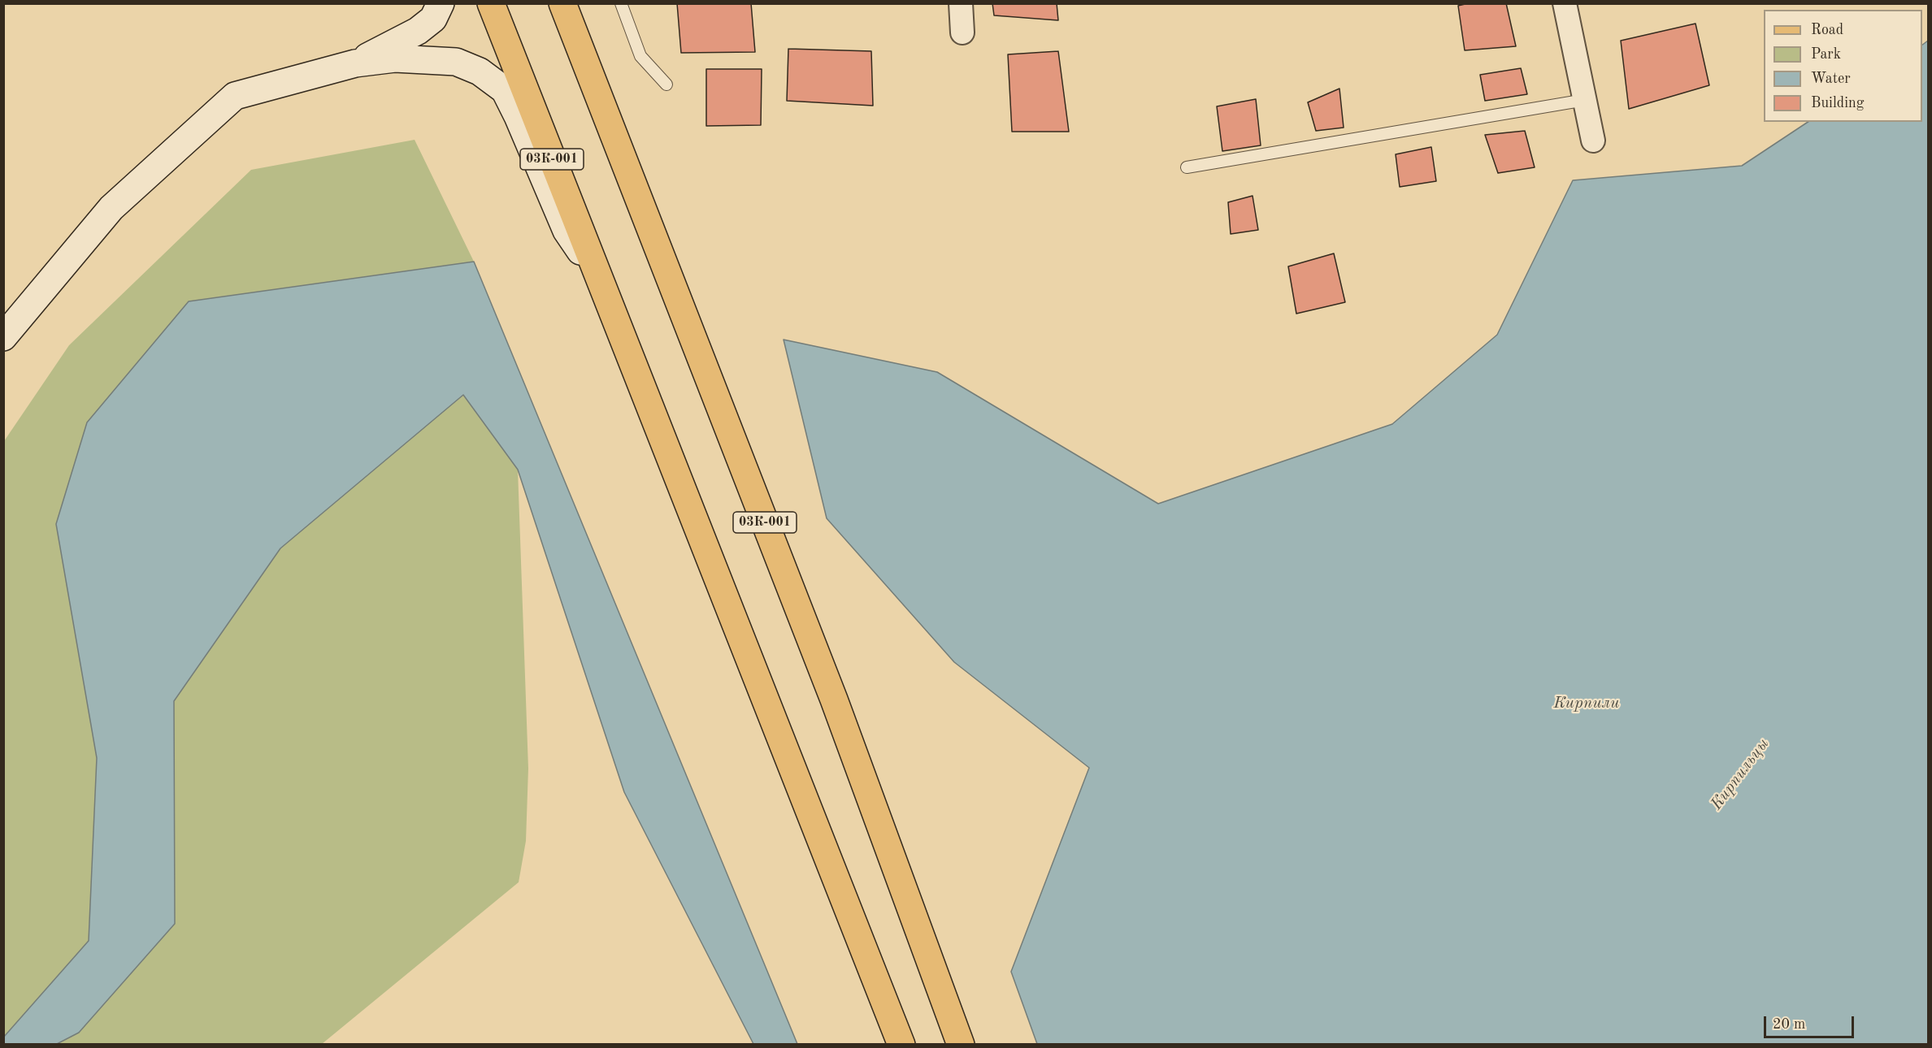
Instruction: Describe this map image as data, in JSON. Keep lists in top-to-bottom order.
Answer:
{
  "streets": {
    "main road": ["03К-001"]
  },
  "water": ["Кирпили", "Кирпильцы"],
  "legend": [
    "Road",
    "Park",
    "Water",
    "Building"
  ],
  "scale_bar": "20 m"
}
